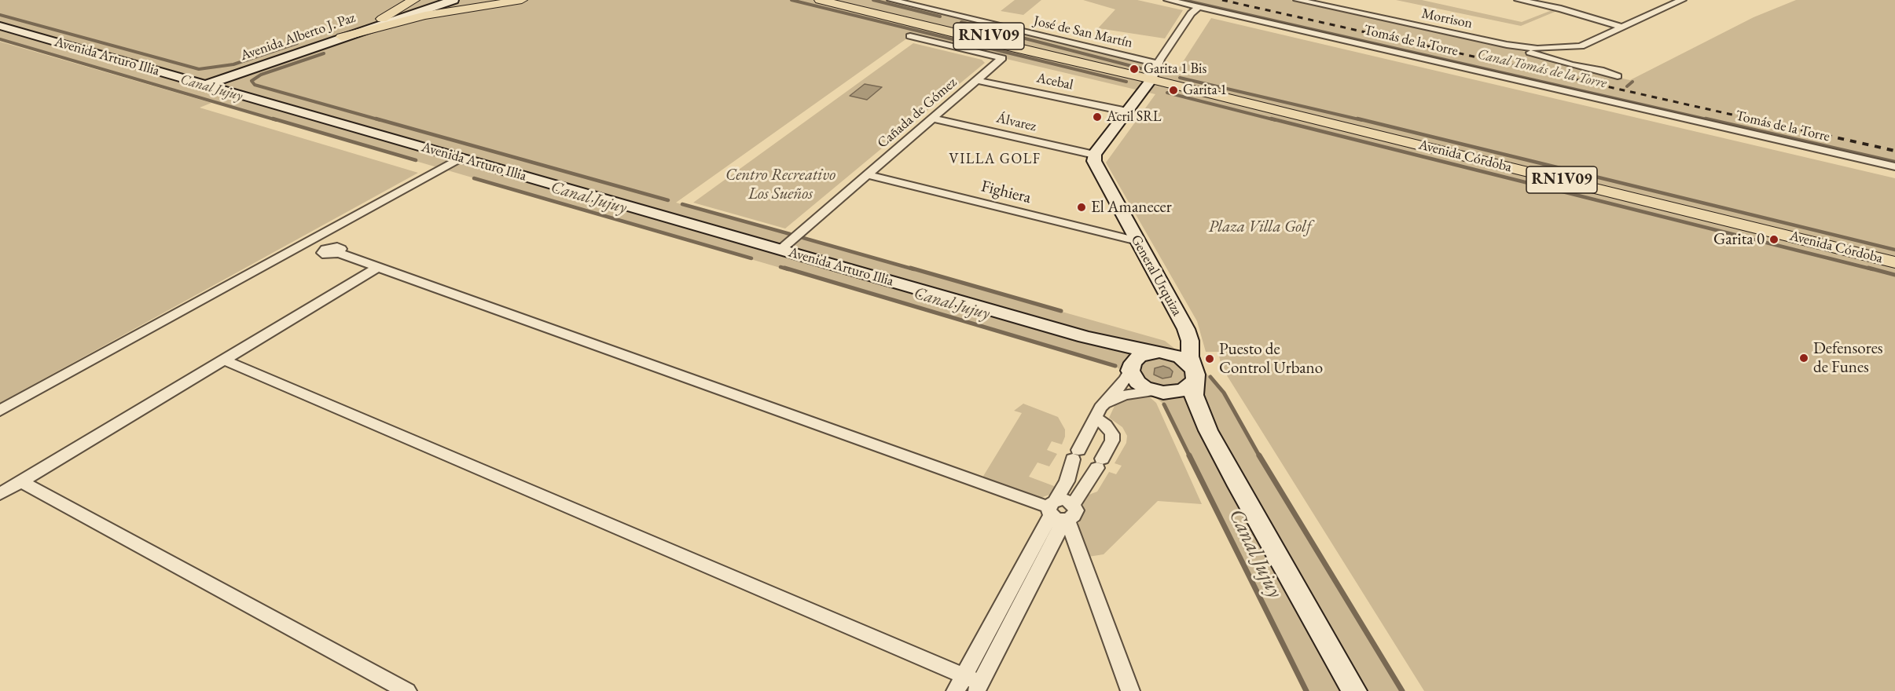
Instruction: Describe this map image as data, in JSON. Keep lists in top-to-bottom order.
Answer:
{
  "streets": {
    "main road": [
      "RN1V09",
      "Avenida Alberto J. Paz",
      "Avenida Arturo Illia",
      "Avenida Córdoba",
      "General Urquiza"
    ],
    "street": [
      "Morrison",
      "José de San Martín",
      "Tomás de la Torre",
      "Acebal",
      "Cañada de Gómez",
      "Álvarez",
      "Fighiera"
    ]
  },
  "crossings": [
    ["Avenida Alberto J. Paz", "Avenida Arturo Illia"],
    ["Avenida Arturo Illia", "Cañada de Gómez"],
    ["Avenida Arturo Illia", "General Urquiza"],
    ["Acebal", "Cañada de Gómez"],
    ["Cañada de Gómez", "Álvarez"],
    ["Cañada de Gómez", "Fighiera"],
    ["Álvarez", "General Urquiza"],
    ["Fighiera", "General Urquiza"]
  ],
  "districts": ["VILLA GOLF"],
  "water": ["Canal Tomás de la Torre", "Canal Jujuy"],
  "parks": ["Centro Recreativo Los Sueños", "Plaza Villa Golf"],
  "places": [
    "Garita 1 Bis",
    "Garita 1",
    "Acril SRL",
    "El Amanecer",
    "Garita 0",
    "Defensores de Funes",
    "Puesto de Control Urbano"
  ]
}
